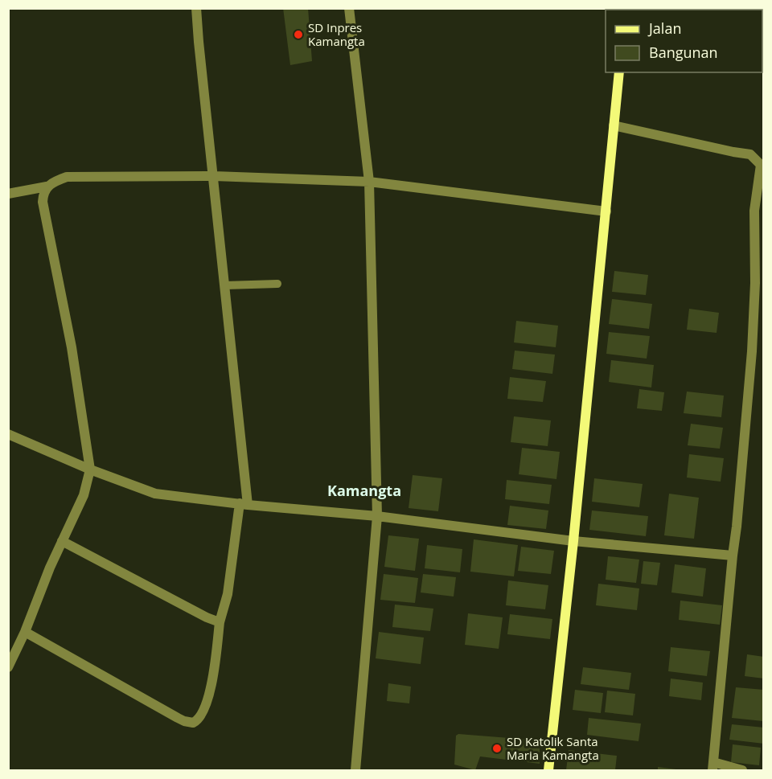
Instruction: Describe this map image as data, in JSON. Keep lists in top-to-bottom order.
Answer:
{
  "districts": ["Kamangta"],
  "places": ["SD Inpres Kamangta", "SD Katolik Santa Maria Kamangta"],
  "legend": ["Jalan", "Bangunan"]
}
